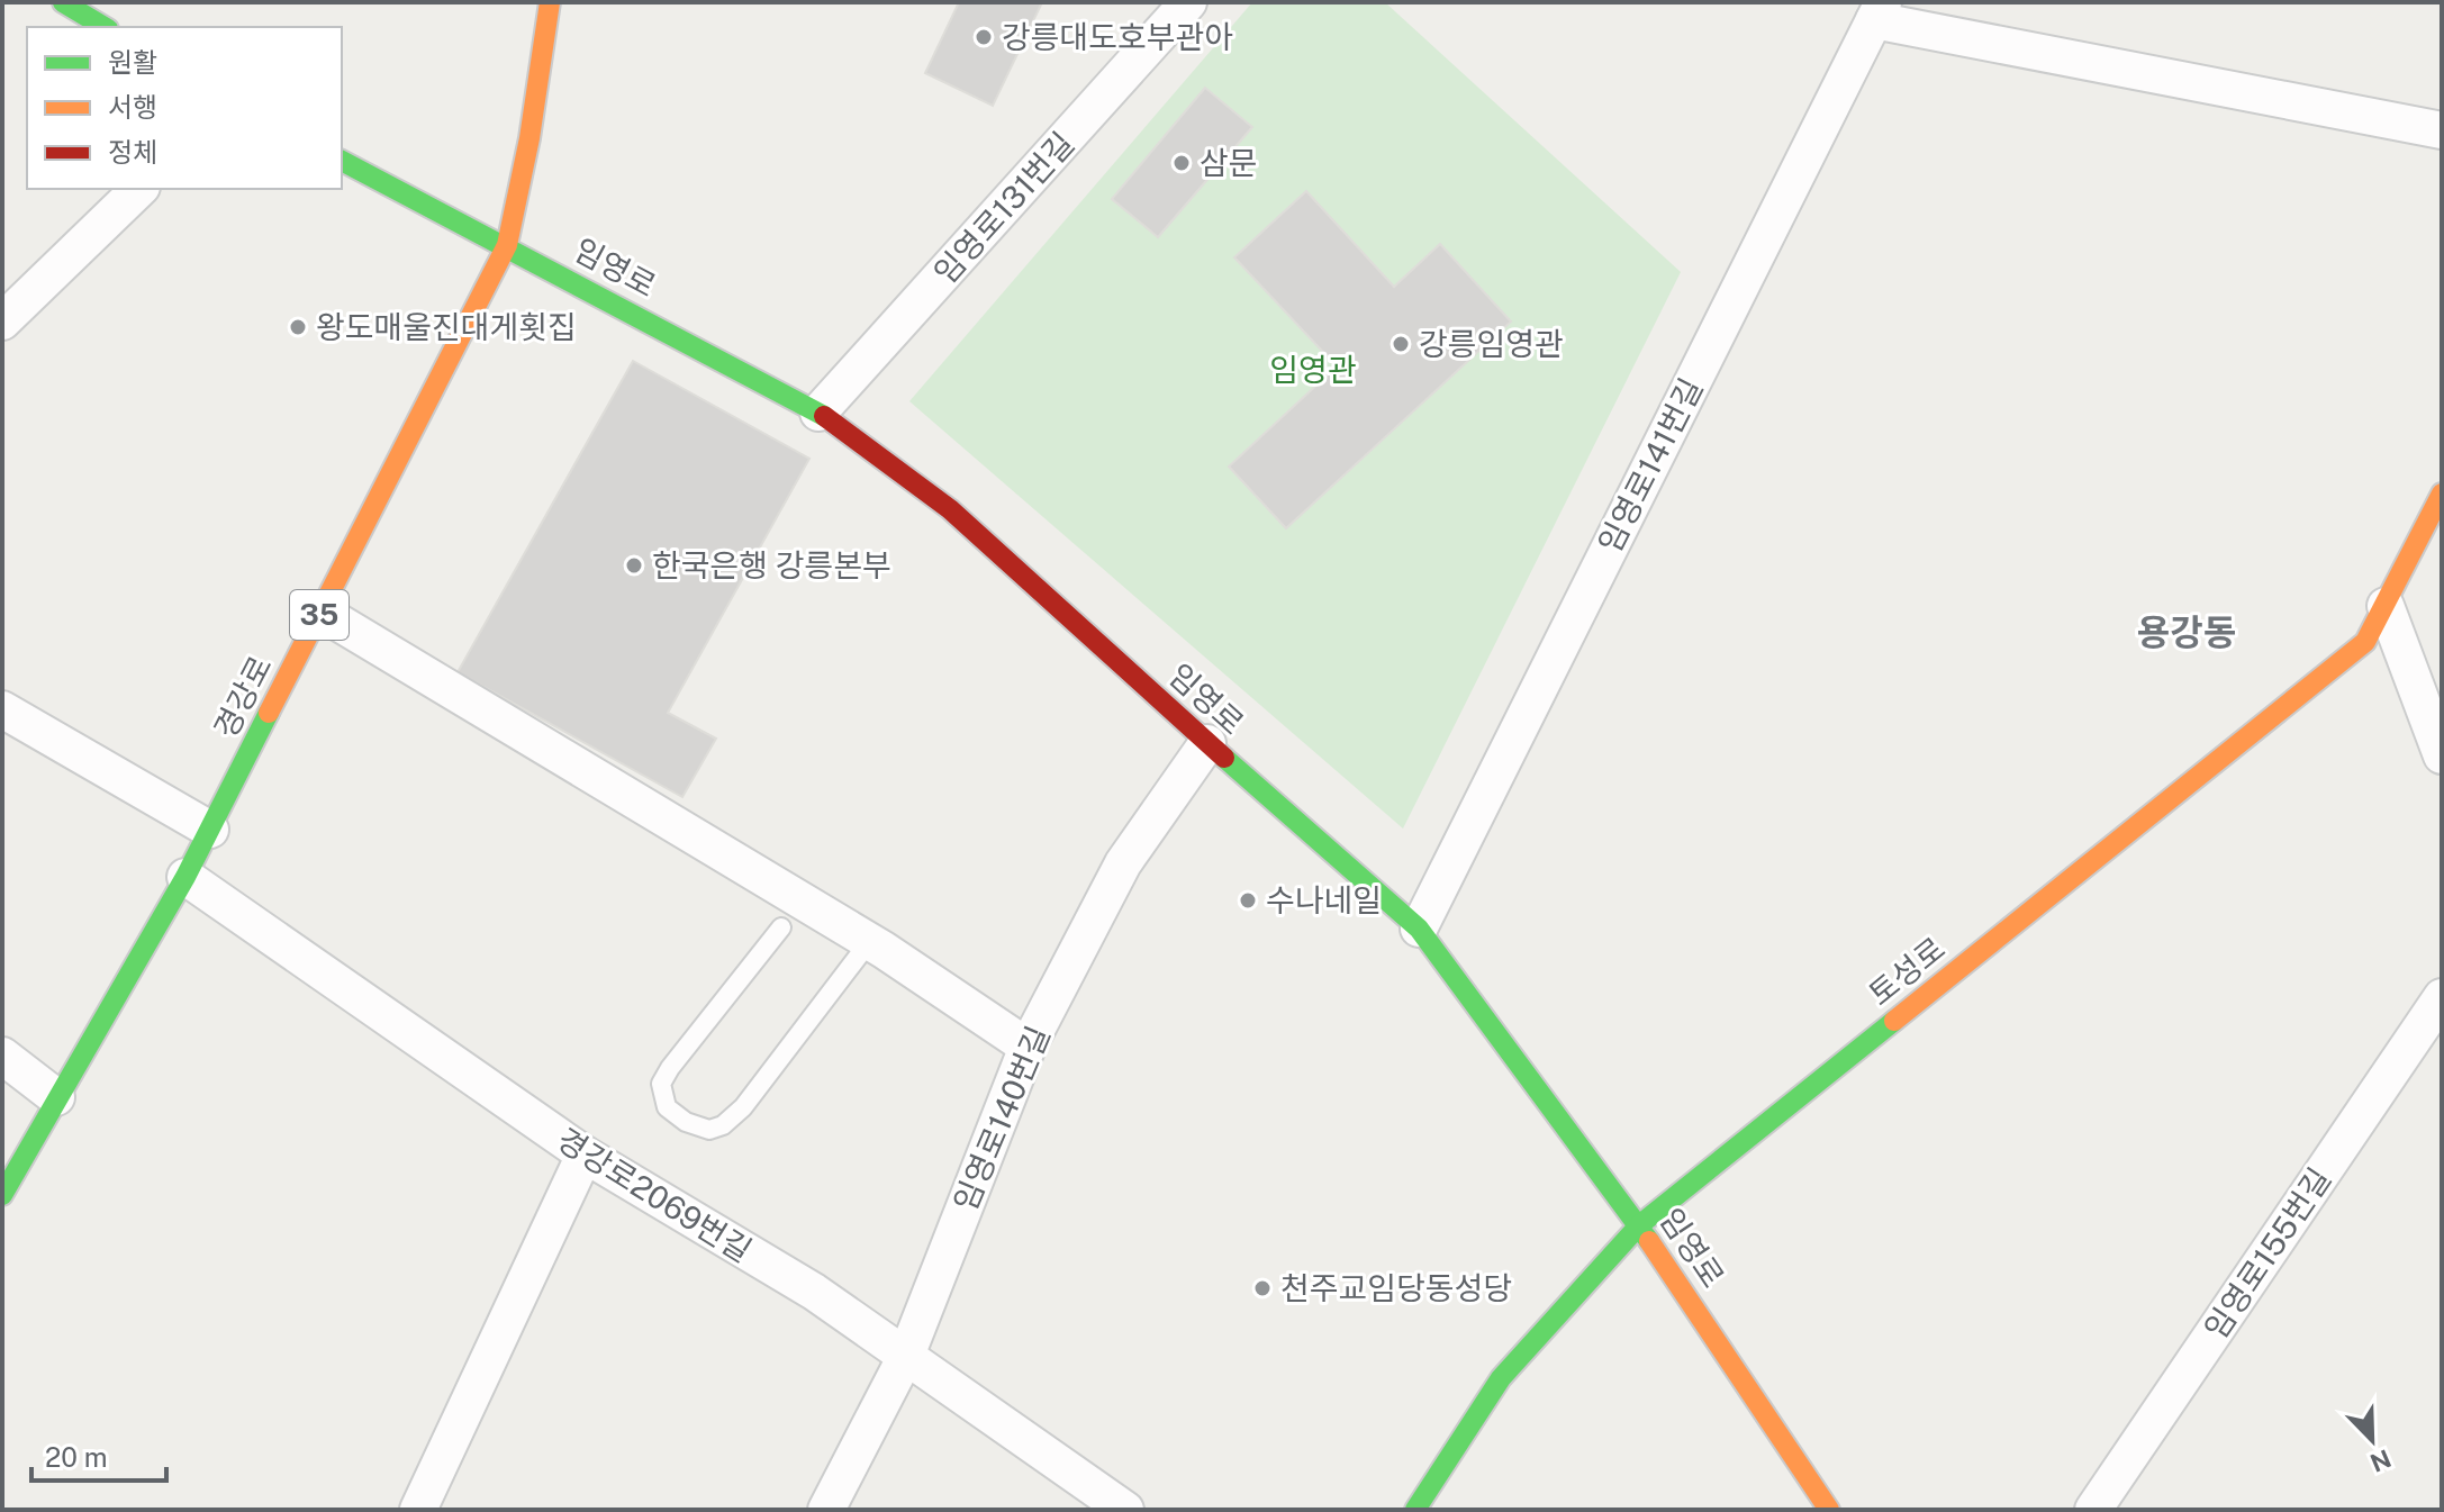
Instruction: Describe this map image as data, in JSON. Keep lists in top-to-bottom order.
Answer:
{
  "streets": {
    "street": [
      "임영로131번길",
      "임영로",
      "임영로141번길",
      "35",
      "경강로",
      "토성로",
      "임영로140번길",
      "경강로2069번길",
      "임영로155번길"
    ]
  },
  "crossings": [
    ["임영로131번길", "임영로"],
    ["임영로", "임영로141번길"],
    ["임영로", "경강로"],
    ["임영로", "토성로"],
    ["임영로", "임영로140번길"],
    ["경강로", "경강로2069번길"],
    ["임영로140번길", "경강로2069번길"]
  ],
  "districts": ["용강동"],
  "parks": ["임영관"],
  "places": [
    "강릉대도호부관아",
    "삼문",
    "왕도매울진대게횟집",
    "강릉임영관",
    "한국은행 강릉본부",
    "수나네일",
    "천주교임당동성당"
  ],
  "legend": ["원활", "서행", "정체"],
  "scale_bar": "20 m",
  "north": "bottom right"
}
